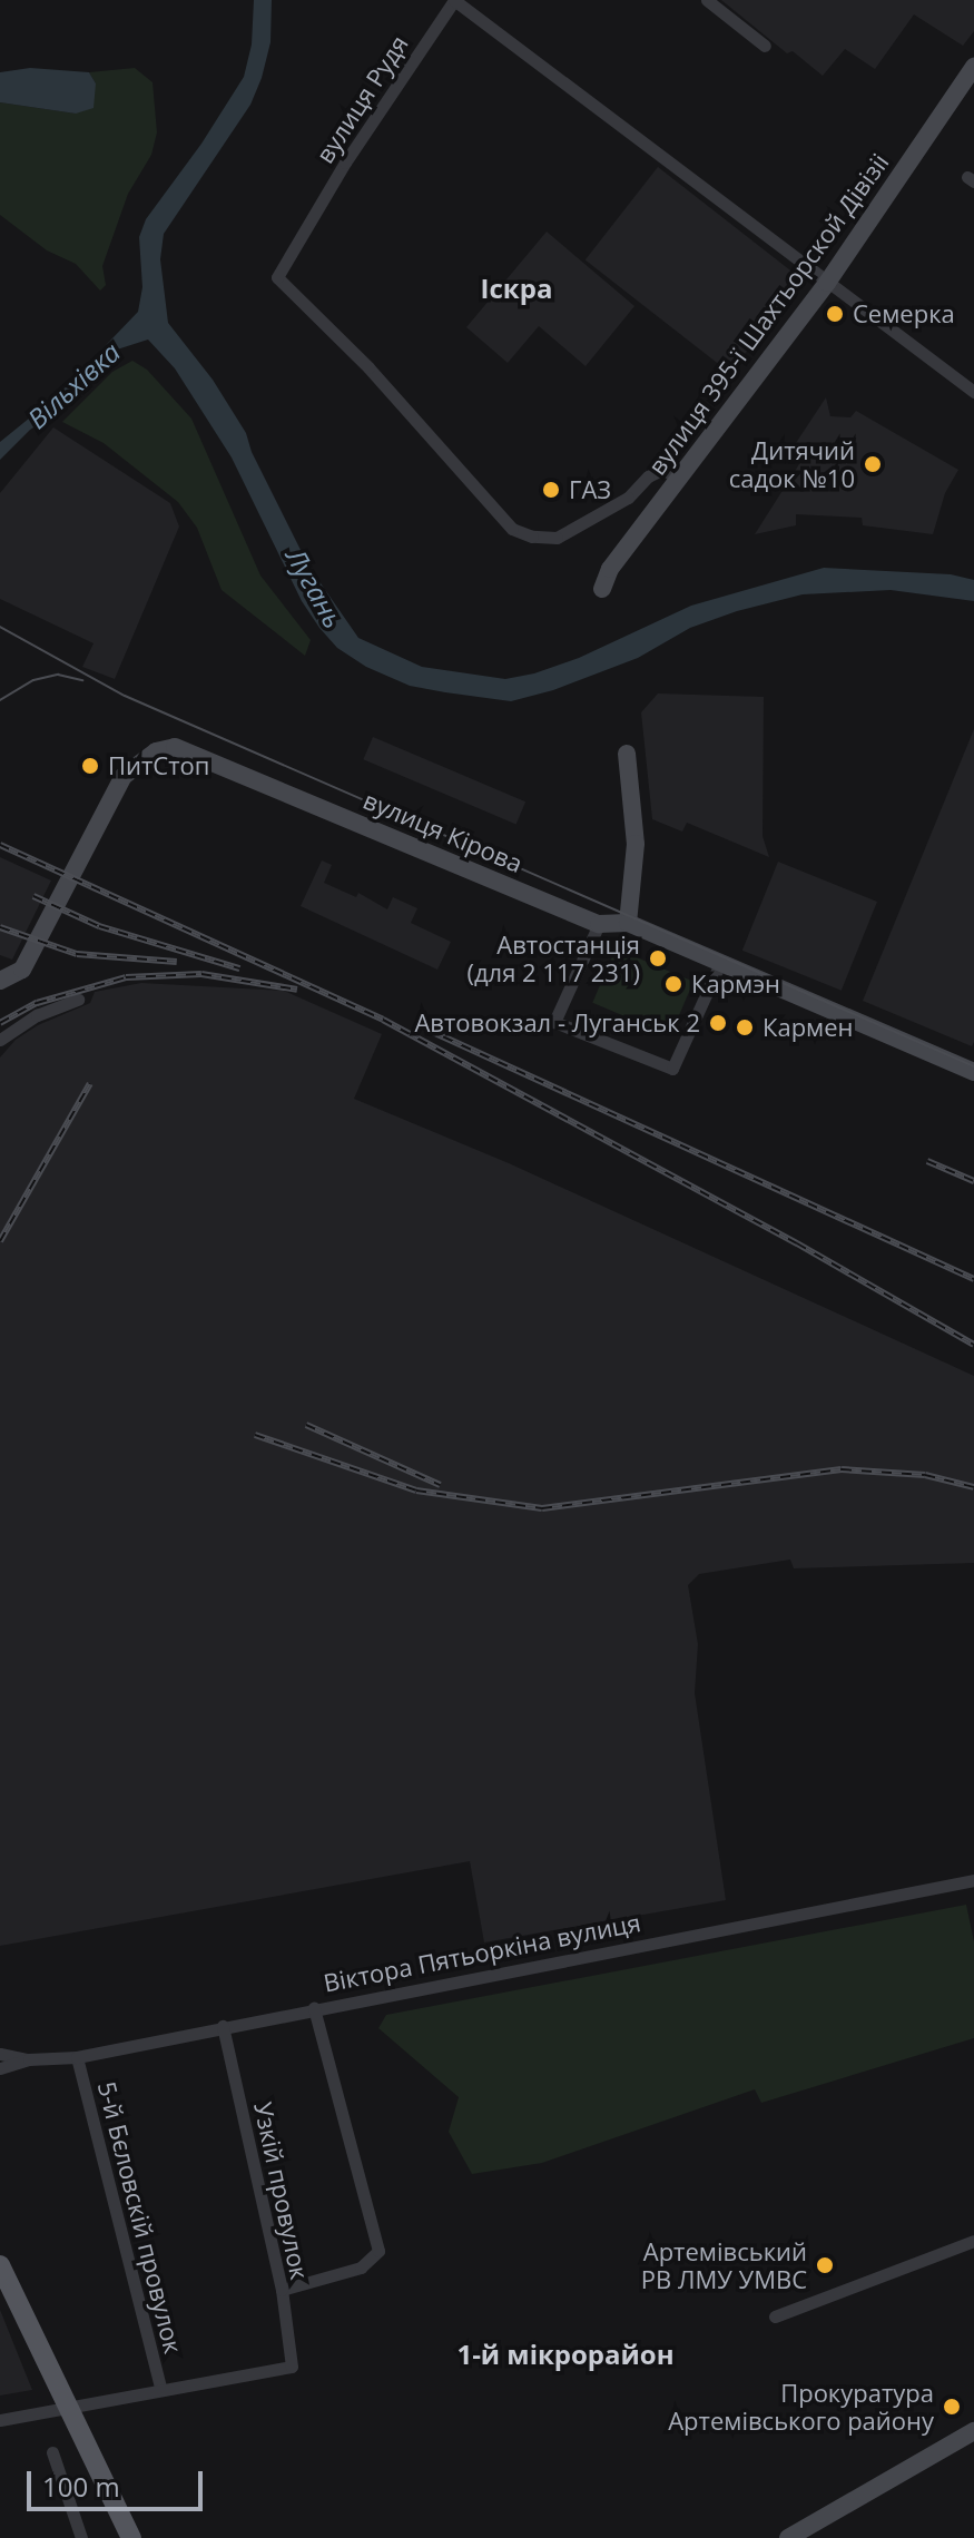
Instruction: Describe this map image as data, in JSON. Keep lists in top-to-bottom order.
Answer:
{
  "streets": {
    "street": [
      "вулиця Рудя",
      "вулиця 395-ї Шахтьорской Дівізіі",
      "вулиця Кірова",
      "Віктора Пятьоркіна вулиця",
      "Узкій провулок",
      "5-й Бєловскій провулок"
    ]
  },
  "crossings": [
    ["вулиця Рудя", "вулиця 395-ї Шахтьорской Дівізіі"],
    ["Віктора Пятьоркіна вулиця", "Узкій провулок"],
    ["Віктора Пятьоркіна вулиця", "5-й Бєловскій провулок"],
    ["Узкій провулок", "5-й Бєловскій провулок"]
  ],
  "districts": ["Іскра", "1-й мікрорайон"],
  "water": ["Вільхівка", "Лугань"],
  "places": [
    "Семерка",
    "Дитячий садок №10",
    "ГАЗ",
    "ПитСтоп",
    "Автостанція (для 2 117 231)",
    "Кармэн",
    "Автовокзал - Луганськ 2",
    "Кармен",
    "Артемівський РВ ЛМУ УМВС",
    "Прокуратура Артемівського району"
  ],
  "scale_bar": "100 m"
}
